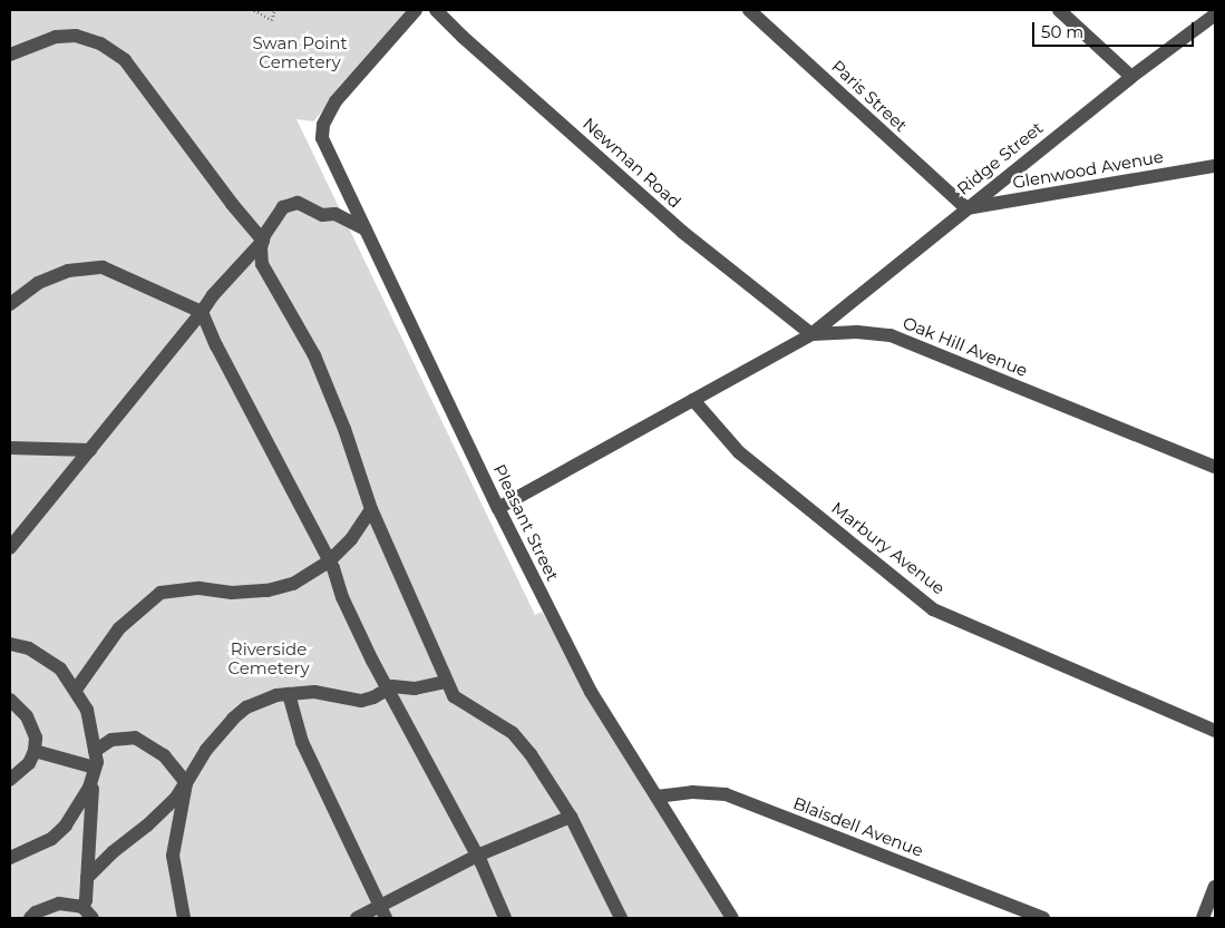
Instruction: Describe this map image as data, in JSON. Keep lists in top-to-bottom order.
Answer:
{
  "streets": {
    "street": [
      "Paris Street",
      "Ridge Street",
      "Newman Road",
      "Glenwood Avenue",
      "Oak Hill Avenue",
      "Pleasant Street",
      "Marbury Avenue",
      "Blaisdell Avenue"
    ]
  },
  "crossings": [
    ["Paris Street", "Ridge Street"],
    ["Paris Street", "Glenwood Avenue"],
    ["Ridge Street", "Newman Road"],
    ["Ridge Street", "Glenwood Avenue"],
    ["Ridge Street", "Oak Hill Avenue"],
    ["Newman Road", "Oak Hill Avenue"],
    ["Oak Hill Avenue", "Pleasant Street"],
    ["Oak Hill Avenue", "Marbury Avenue"],
    ["Pleasant Street", "Blaisdell Avenue"]
  ],
  "parks": ["Swan Point Cemetery", "Riverside Cemetery"],
  "scale_bar": "50 m"
}
